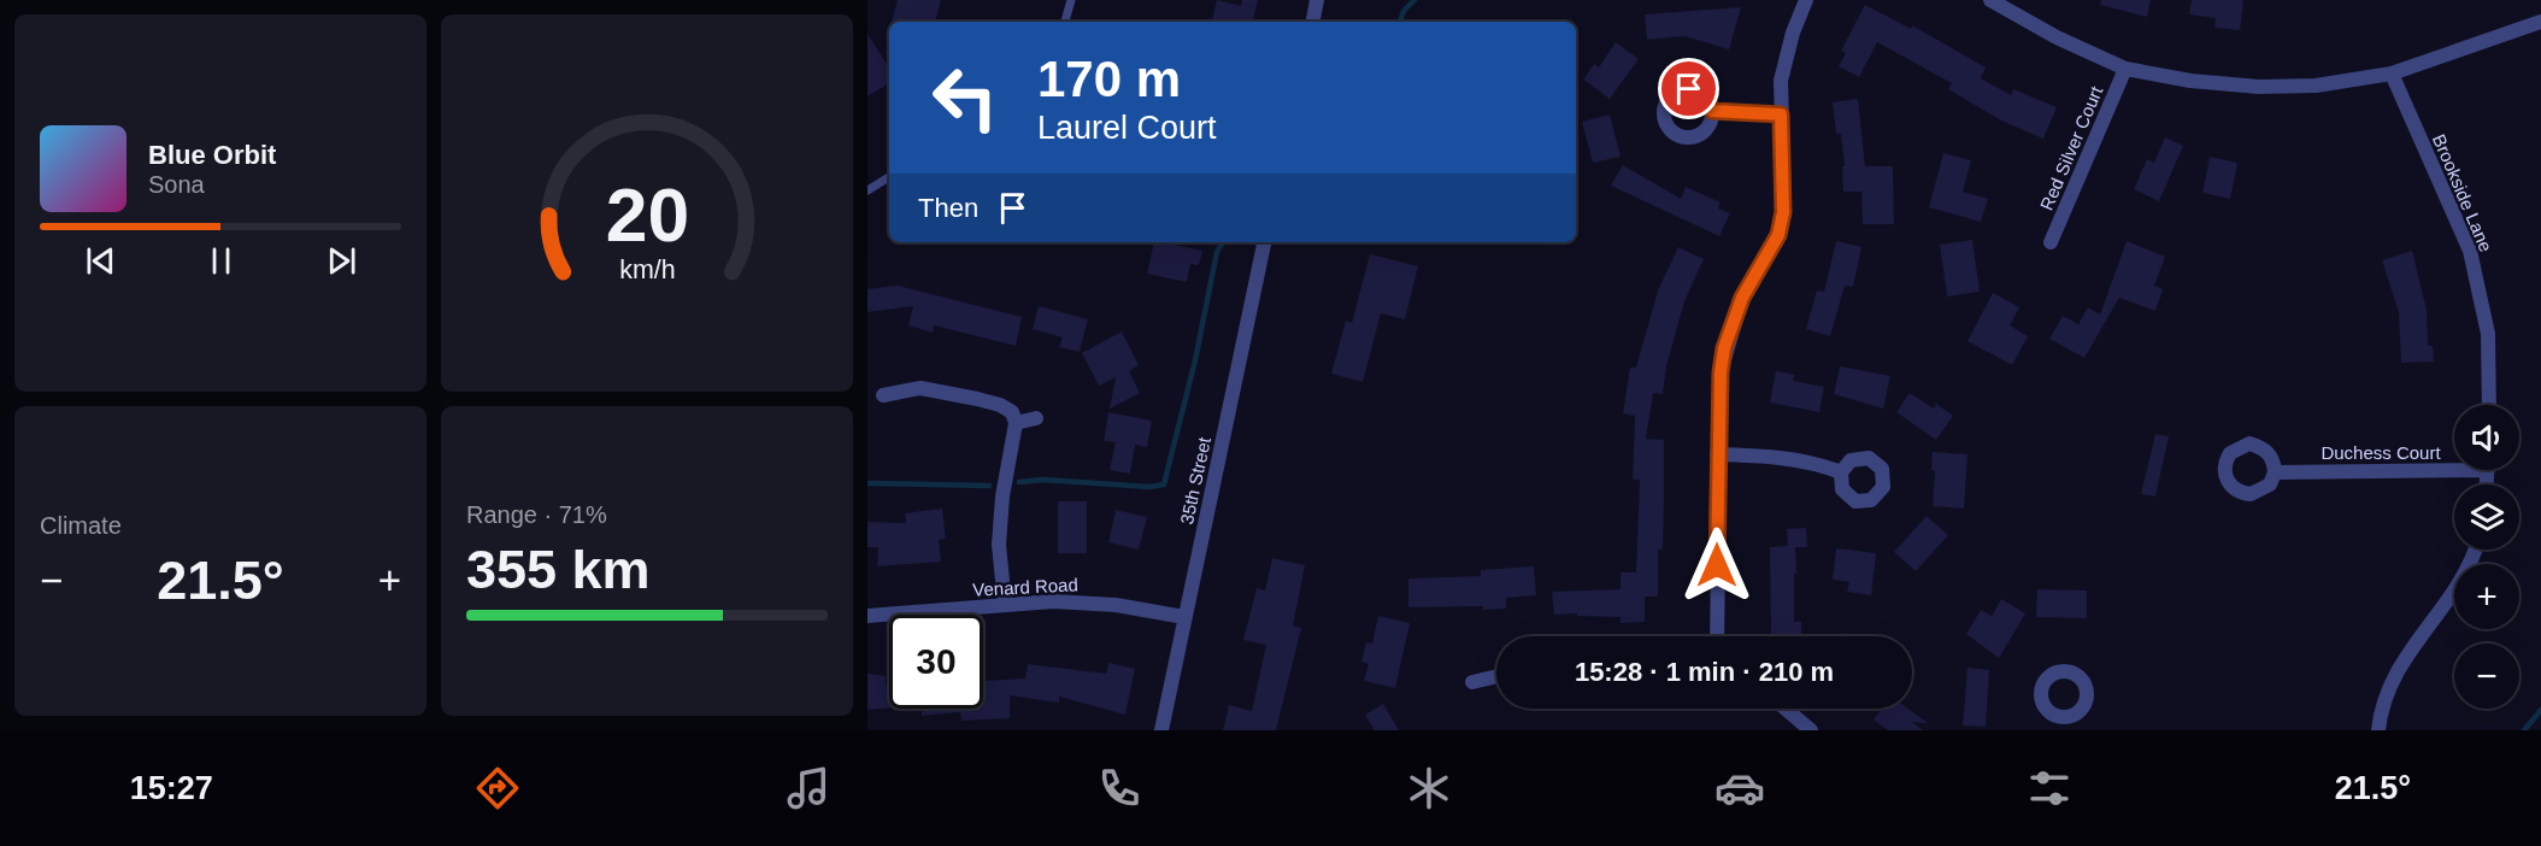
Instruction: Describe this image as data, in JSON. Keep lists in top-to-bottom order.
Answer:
{
  "streets": {
    "street": [
      "Red Silver Court",
      "Brookside Lane",
      "Duchess Court",
      "35th Street",
      "Venard Road"
    ]
  },
  "crossings": [
    ["35th Street", "Venard Road"]
  ],
  "page": {
    "turn": ["170 m", "Laurel Court"],
    "song": ["Blue Orbit", "Sona"],
    "then": "Then",
    "map_buttons": ["+", "−"],
    "tile": [
      "Climate",
      ["Range · 71%", "355 km"]
    ],
    "heat": ["−", "21.5°", "+"],
    "limit": "30",
    "trip": "15:28 · 1 min · 210 m",
    "tabs": ["15:27", "21.5°"],
    "gauge": ["20", "km/h"]
  }
}
